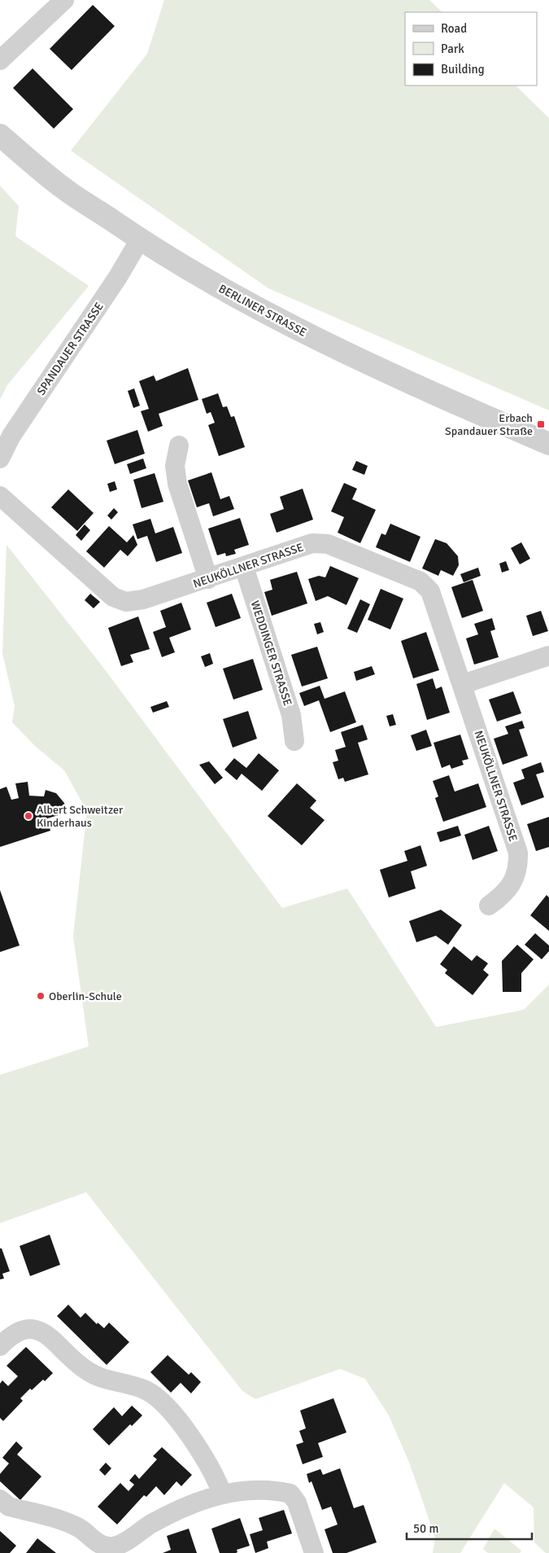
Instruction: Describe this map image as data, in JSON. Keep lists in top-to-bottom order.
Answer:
{
  "streets": {
    "street": [
      "BERLINER STRASSE",
      "SPANDAUER STRASSE",
      "NEUKÖLLNER STRASSE",
      "WEDDINGER STRASSE"
    ]
  },
  "crossings": [
    ["BERLINER STRASSE", "SPANDAUER STRASSE"],
    ["NEUKÖLLNER STRASSE", "WEDDINGER STRASSE"]
  ],
  "places": {
    "transit": ["Erbach Spandauer Straße"],
    "other": ["Albert Schweitzer Kinderhaus", "Oberlin-Schule"]
  },
  "legend": ["Road", "Park", "Building"],
  "scale_bar": "50 m"
}
